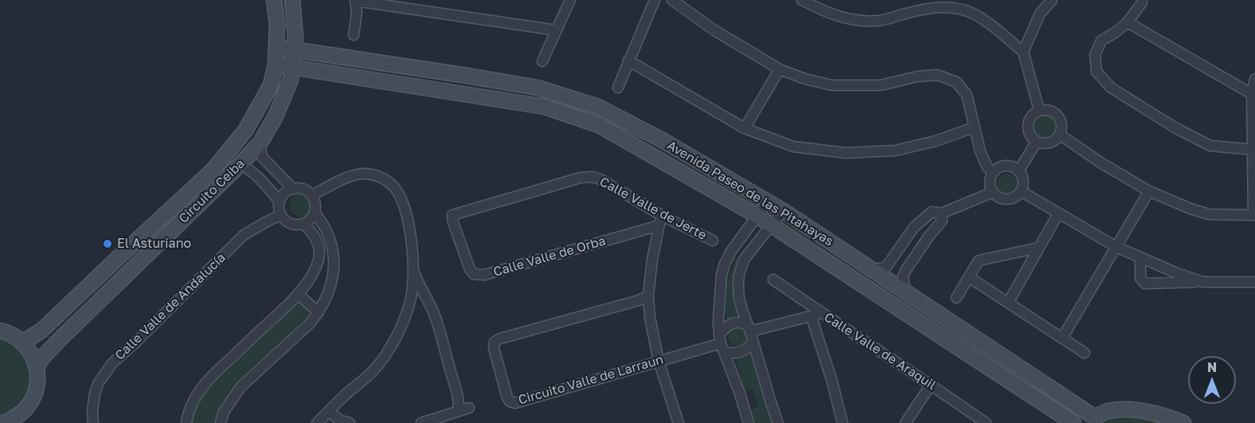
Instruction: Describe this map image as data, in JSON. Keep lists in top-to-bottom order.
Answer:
{
  "streets": {
    "street": [
      "Circuito Ceiba",
      "Avenida Paseo de las Pitahayas",
      "Calle Valle de Jerte",
      "Calle Valle de Orba",
      "Calle Valle de Andalucía",
      "Calle Valle de Araquil",
      "Circuito Valle de Larraun"
    ]
  },
  "crossings": [
    ["Circuito Ceiba", "Avenida Paseo de las Pitahayas"],
    ["Calle Valle de Jerte", "Calle Valle de Orba"],
    ["Calle Valle de Araquil", "Circuito Valle de Larraun"]
  ],
  "places": ["El Asturiano"],
  "north": "top"
}
